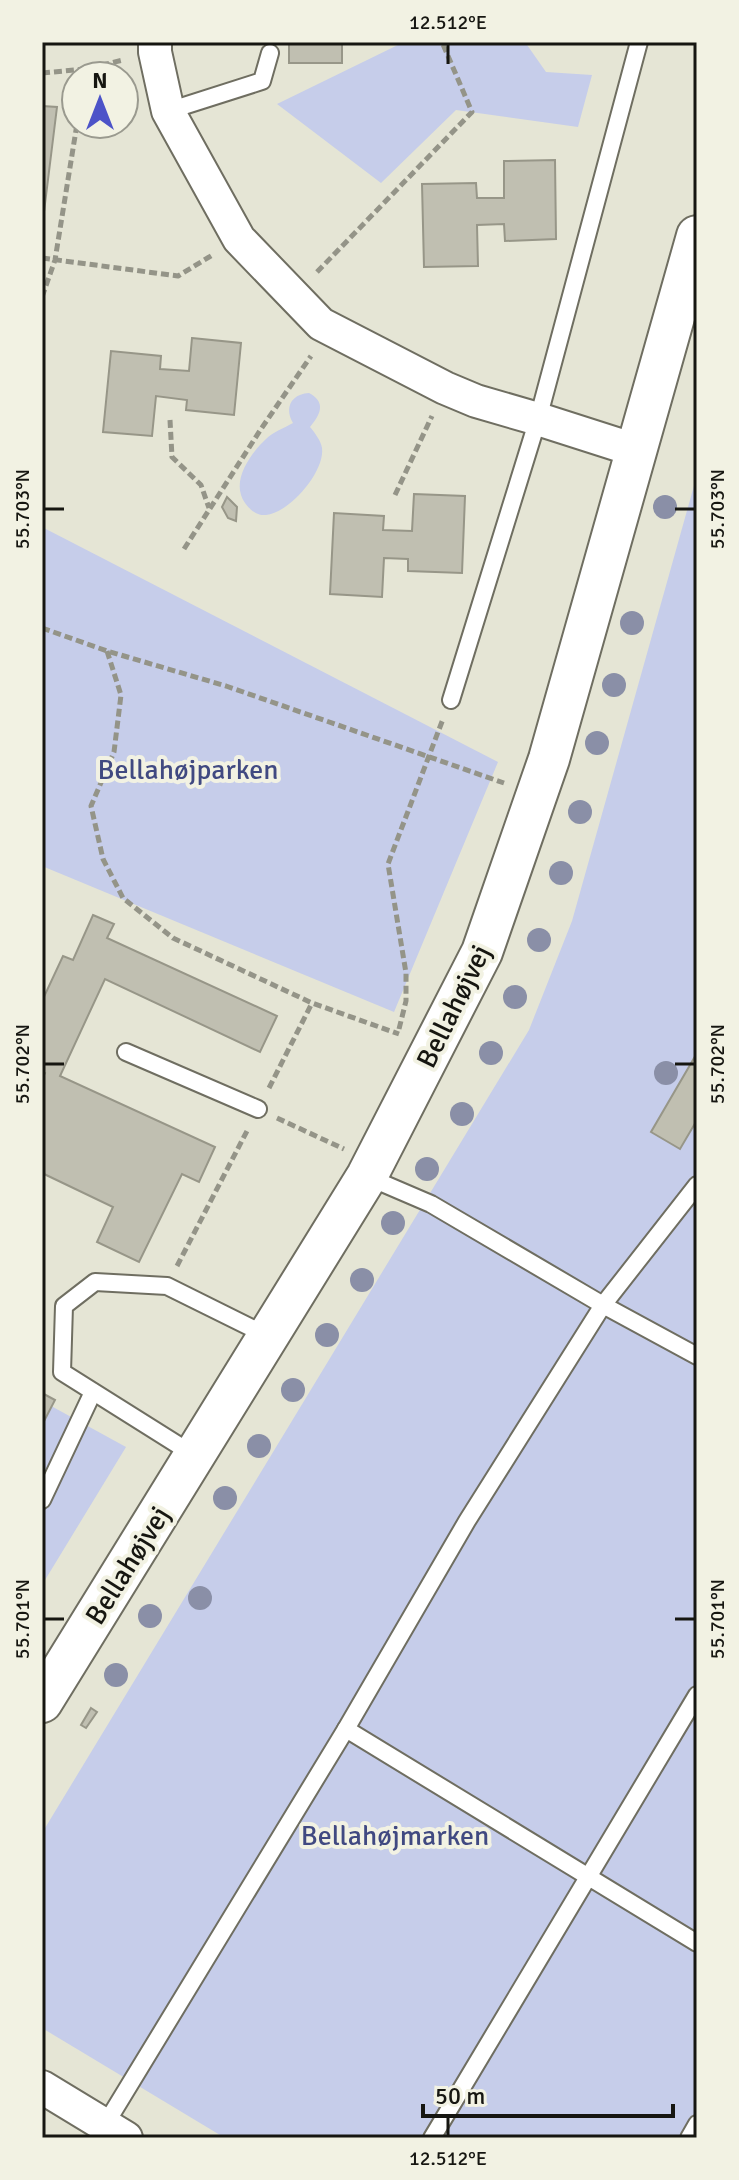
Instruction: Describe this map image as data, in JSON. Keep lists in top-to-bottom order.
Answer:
{
  "streets": {
    "street": ["Bellahøjvej"]
  },
  "parks": ["Bellahøjparken", "Bellahøjmarken"],
  "scale_bar": "50 m",
  "north": "top",
  "coordinates": [
    "12.512°E",
    "55.703°N",
    "55.702°N",
    "55.701°N"
  ]
}
